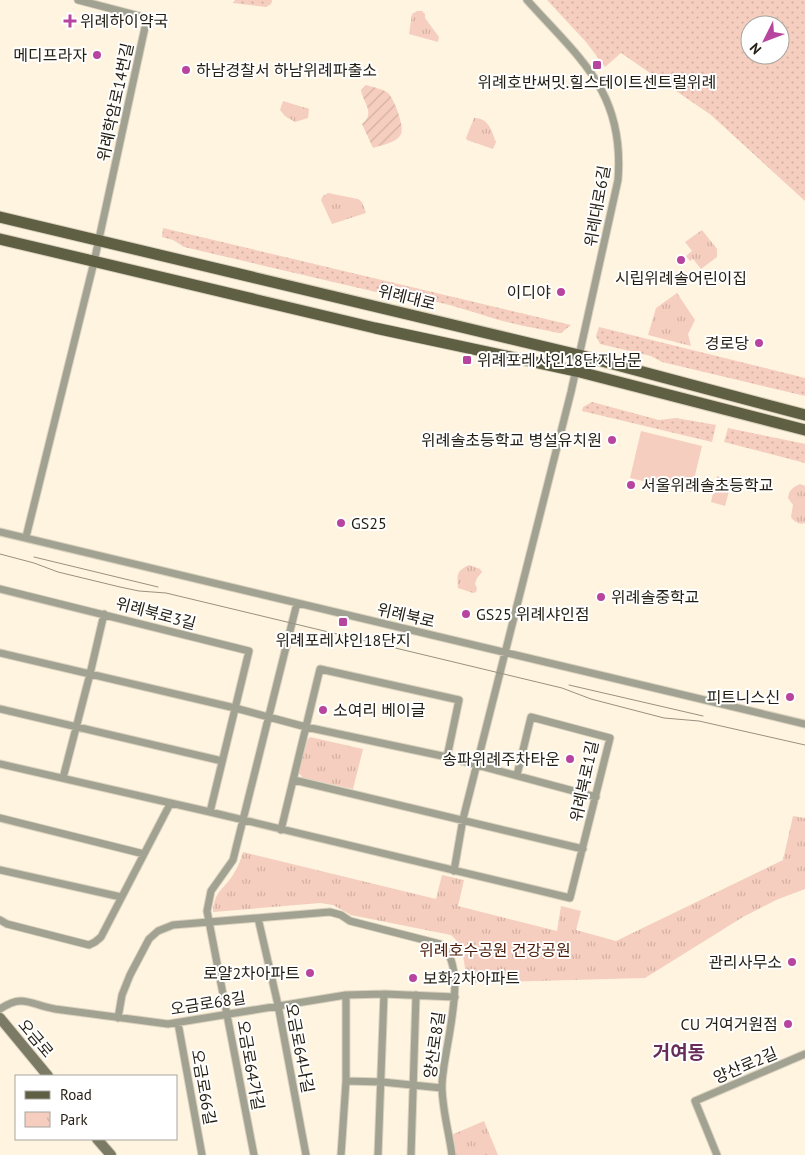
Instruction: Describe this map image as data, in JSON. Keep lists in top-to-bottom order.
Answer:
{
  "streets": {
    "main road": ["위례대로", "오금로"],
    "street": [
      "위례학암로14번길",
      "위례대로6길",
      "위례북로3길",
      "위례북로",
      "위례북로1길",
      "오금로68길",
      "양산로8길",
      "오금로64나길",
      "오금로64가길",
      "양산로2길",
      "오금로66길"
    ]
  },
  "crossings": [
    ["위례학암로14번길", "위례대로"],
    ["위례학암로14번길", "위례북로"],
    ["위례대로6길", "위례대로"],
    ["위례대로6길", "위례북로"],
    ["위례북로1길", "오금로64가길"],
    ["오금로68길", "양산로8길"],
    ["오금로68길", "오금로64나길"],
    ["오금로68길", "오금로64가길"],
    ["오금로68길", "오금로66길"],
    ["양산로8길", "오금로64나길"],
    ["양산로8길", "오금로64가길"]
  ],
  "districts": ["거여동"],
  "parks": ["위례호수공원 건강공원"],
  "places": {
    "health": ["위례하이약국"],
    "other": [
      "메디프라자",
      "하남경찰서 하남위례파출소",
      "시립위례솔어린이집",
      "이디야",
      "경로당",
      "위례솔초등학교 병설유치원",
      "서울위례솔초등학교",
      "GS25",
      "위례솔중학교",
      "GS25 위례샤인점",
      "피트니스신",
      "소여리 베이글",
      "송파위례주차타운",
      "관리사무소",
      "로얄2차아파트",
      "보화2차아파트",
      "CU 거여거원점"
    ],
    "transit": ["위례호반써밋.힐스테이트센트럴위례", "위례포레샤인18단지남문", "위례포레샤인18단지"]
  },
  "legend": ["Road", "Park"],
  "north": "bottom left"
}
